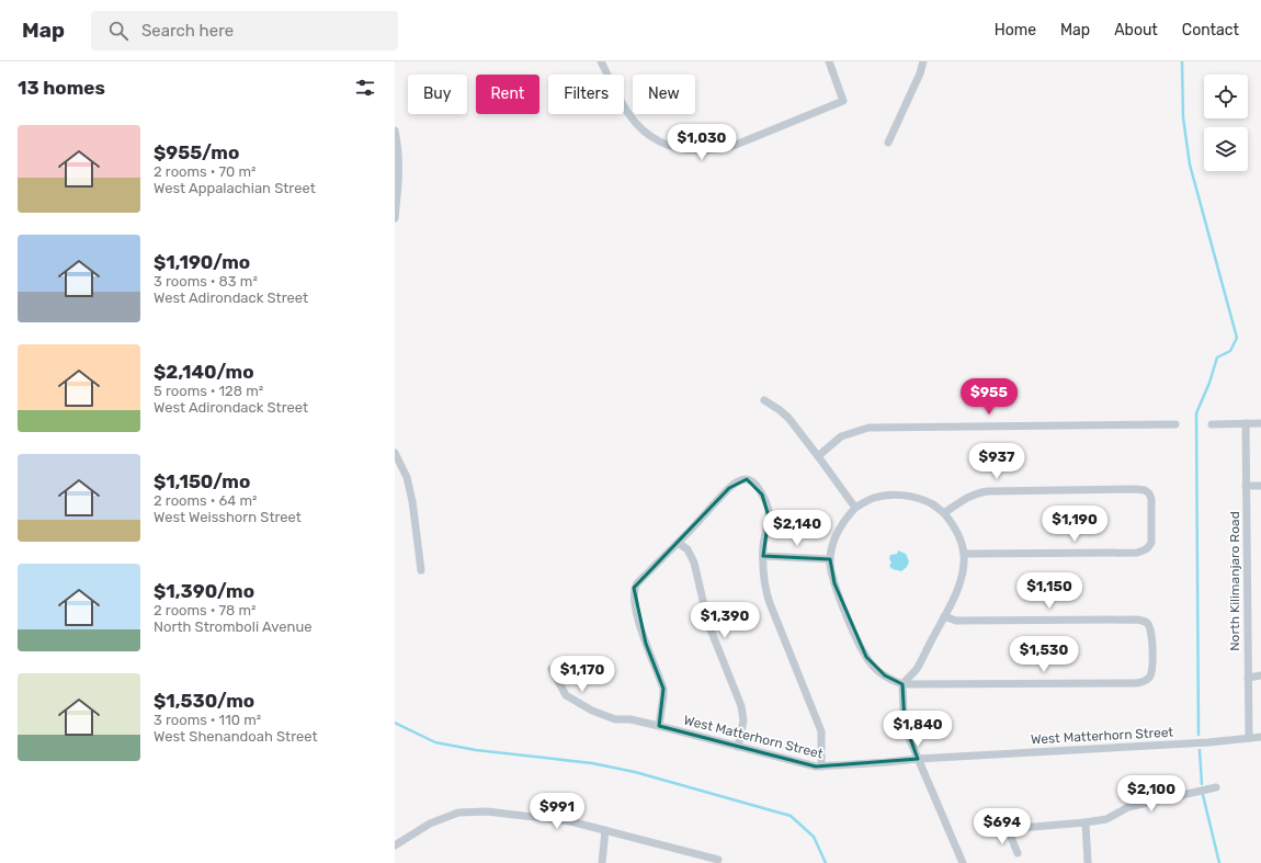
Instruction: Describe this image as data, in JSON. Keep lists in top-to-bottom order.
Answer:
{
  "streets": {
    "street": ["North Kilimanjaro Road", "West Matterhorn Street"]
  },
  "crossings": [
    ["North Kilimanjaro Road", "West Matterhorn Street"]
  ],
  "page": {
    "header": "Map",
    "search": "Search here",
    "nav": [
      "Home",
      "Map",
      "About",
      "Contact"
    ],
    "heading": "13 homes",
    "chip": [
      "Buy",
      "Rent",
      "Filters",
      "New"
    ],
    "list": [
      {
        "name": "$955/mo",
        "note": "2 rooms · 70 m² · West Appalachian Street"
      },
      {
        "name": "$1,190/mo",
        "note": "3 rooms · 83 m² · West Adirondack Street"
      },
      {
        "name": "$2,140/mo",
        "note": "5 rooms · 128 m² · West Adirondack Street"
      },
      {
        "name": "$1,150/mo",
        "note": "2 rooms · 64 m² · West Weisshorn Street"
      },
      {
        "name": "$1,390/mo",
        "note": "2 rooms · 78 m² · North Stromboli Avenue"
      },
      {
        "name": "$1,530/mo",
        "note": "3 rooms · 110 m² · West Shenandoah Street"
      }
    ],
    "price": [
      "$1,030",
      "$955",
      "$937",
      "$1,190",
      "$2,140",
      "$1,150",
      "$1,390",
      "$1,530",
      "$1,170",
      "$1,840",
      "$2,100",
      "$991",
      "$694"
    ]
  }
}
